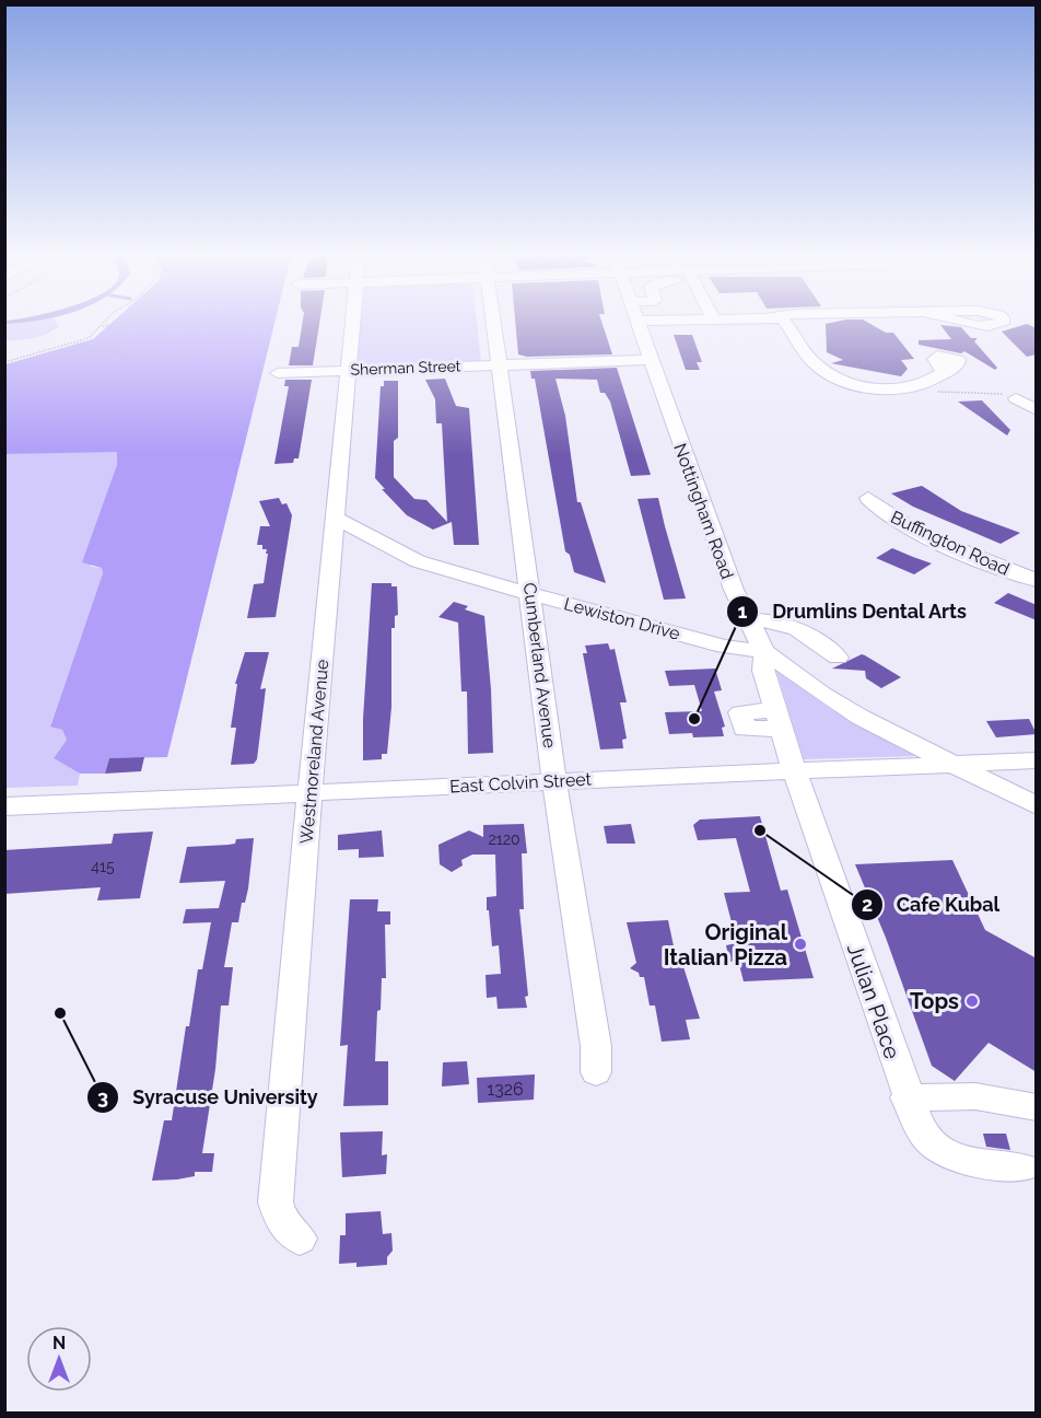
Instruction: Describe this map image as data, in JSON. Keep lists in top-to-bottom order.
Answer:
{
  "streets": {
    "street": [
      "Sherman Street",
      "Nottingham Road",
      "Buffington Road",
      "Lewiston Drive",
      "Cumberland Avenue",
      "Westmoreland Avenue",
      "East Colvin Street",
      "Julian Place"
    ]
  },
  "crossings": [
    ["Sherman Street", "Nottingham Road"],
    ["Sherman Street", "Cumberland Avenue"],
    ["Sherman Street", "Westmoreland Avenue"],
    ["Nottingham Road", "Lewiston Drive"],
    ["Nottingham Road", "East Colvin Street"],
    ["Nottingham Road", "Julian Place"],
    ["Lewiston Drive", "Cumberland Avenue"],
    ["Lewiston Drive", "Westmoreland Avenue"],
    ["Lewiston Drive", "Julian Place"],
    ["Cumberland Avenue", "East Colvin Street"],
    ["Westmoreland Avenue", "East Colvin Street"],
    ["East Colvin Street", "Julian Place"]
  ],
  "places": [
    "Drumlins Dental Arts",
    "Cafe Kubal",
    "Original Italian Pizza",
    "Tops",
    "Syracuse University"
  ],
  "house_numbers": ["2120", "415", "1326"],
  "north": "top"
}
